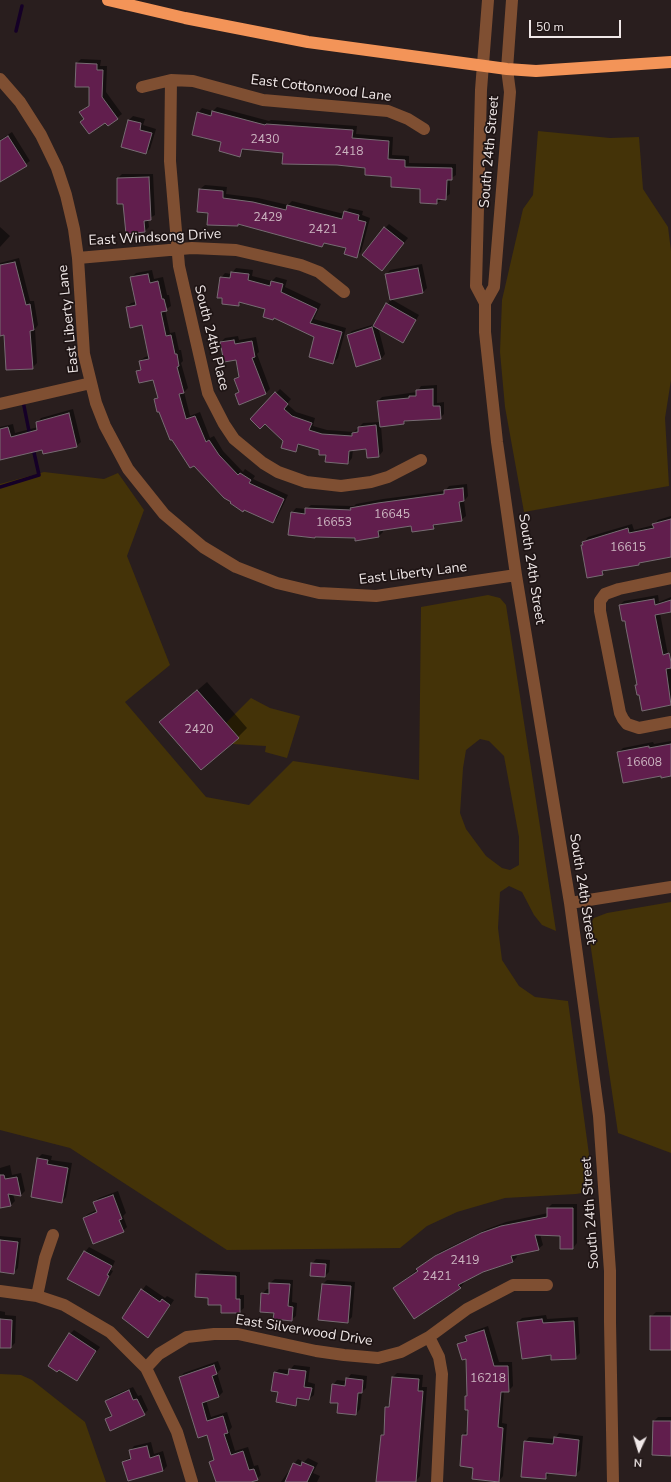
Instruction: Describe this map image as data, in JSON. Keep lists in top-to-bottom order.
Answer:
{
  "streets": {
    "street": [
      "East Cottonwood Lane",
      "South 24th Street",
      "East Windsong Drive",
      "East Liberty Lane",
      "South 24th Place",
      "East Silverwood Drive"
    ]
  },
  "crossings": [
    ["East Cottonwood Lane", "South 24th Place"],
    ["South 24th Street", "East Liberty Lane"],
    ["East Windsong Drive", "East Liberty Lane"],
    ["East Windsong Drive", "South 24th Place"]
  ],
  "house_numbers": [
    "2430",
    "2418",
    "2429",
    "2421",
    "16645",
    "16653",
    "16615",
    "2420",
    "16608",
    "2419",
    "2421",
    "16218"
  ],
  "scale_bar": "50 m",
  "north": "bottom"
}
